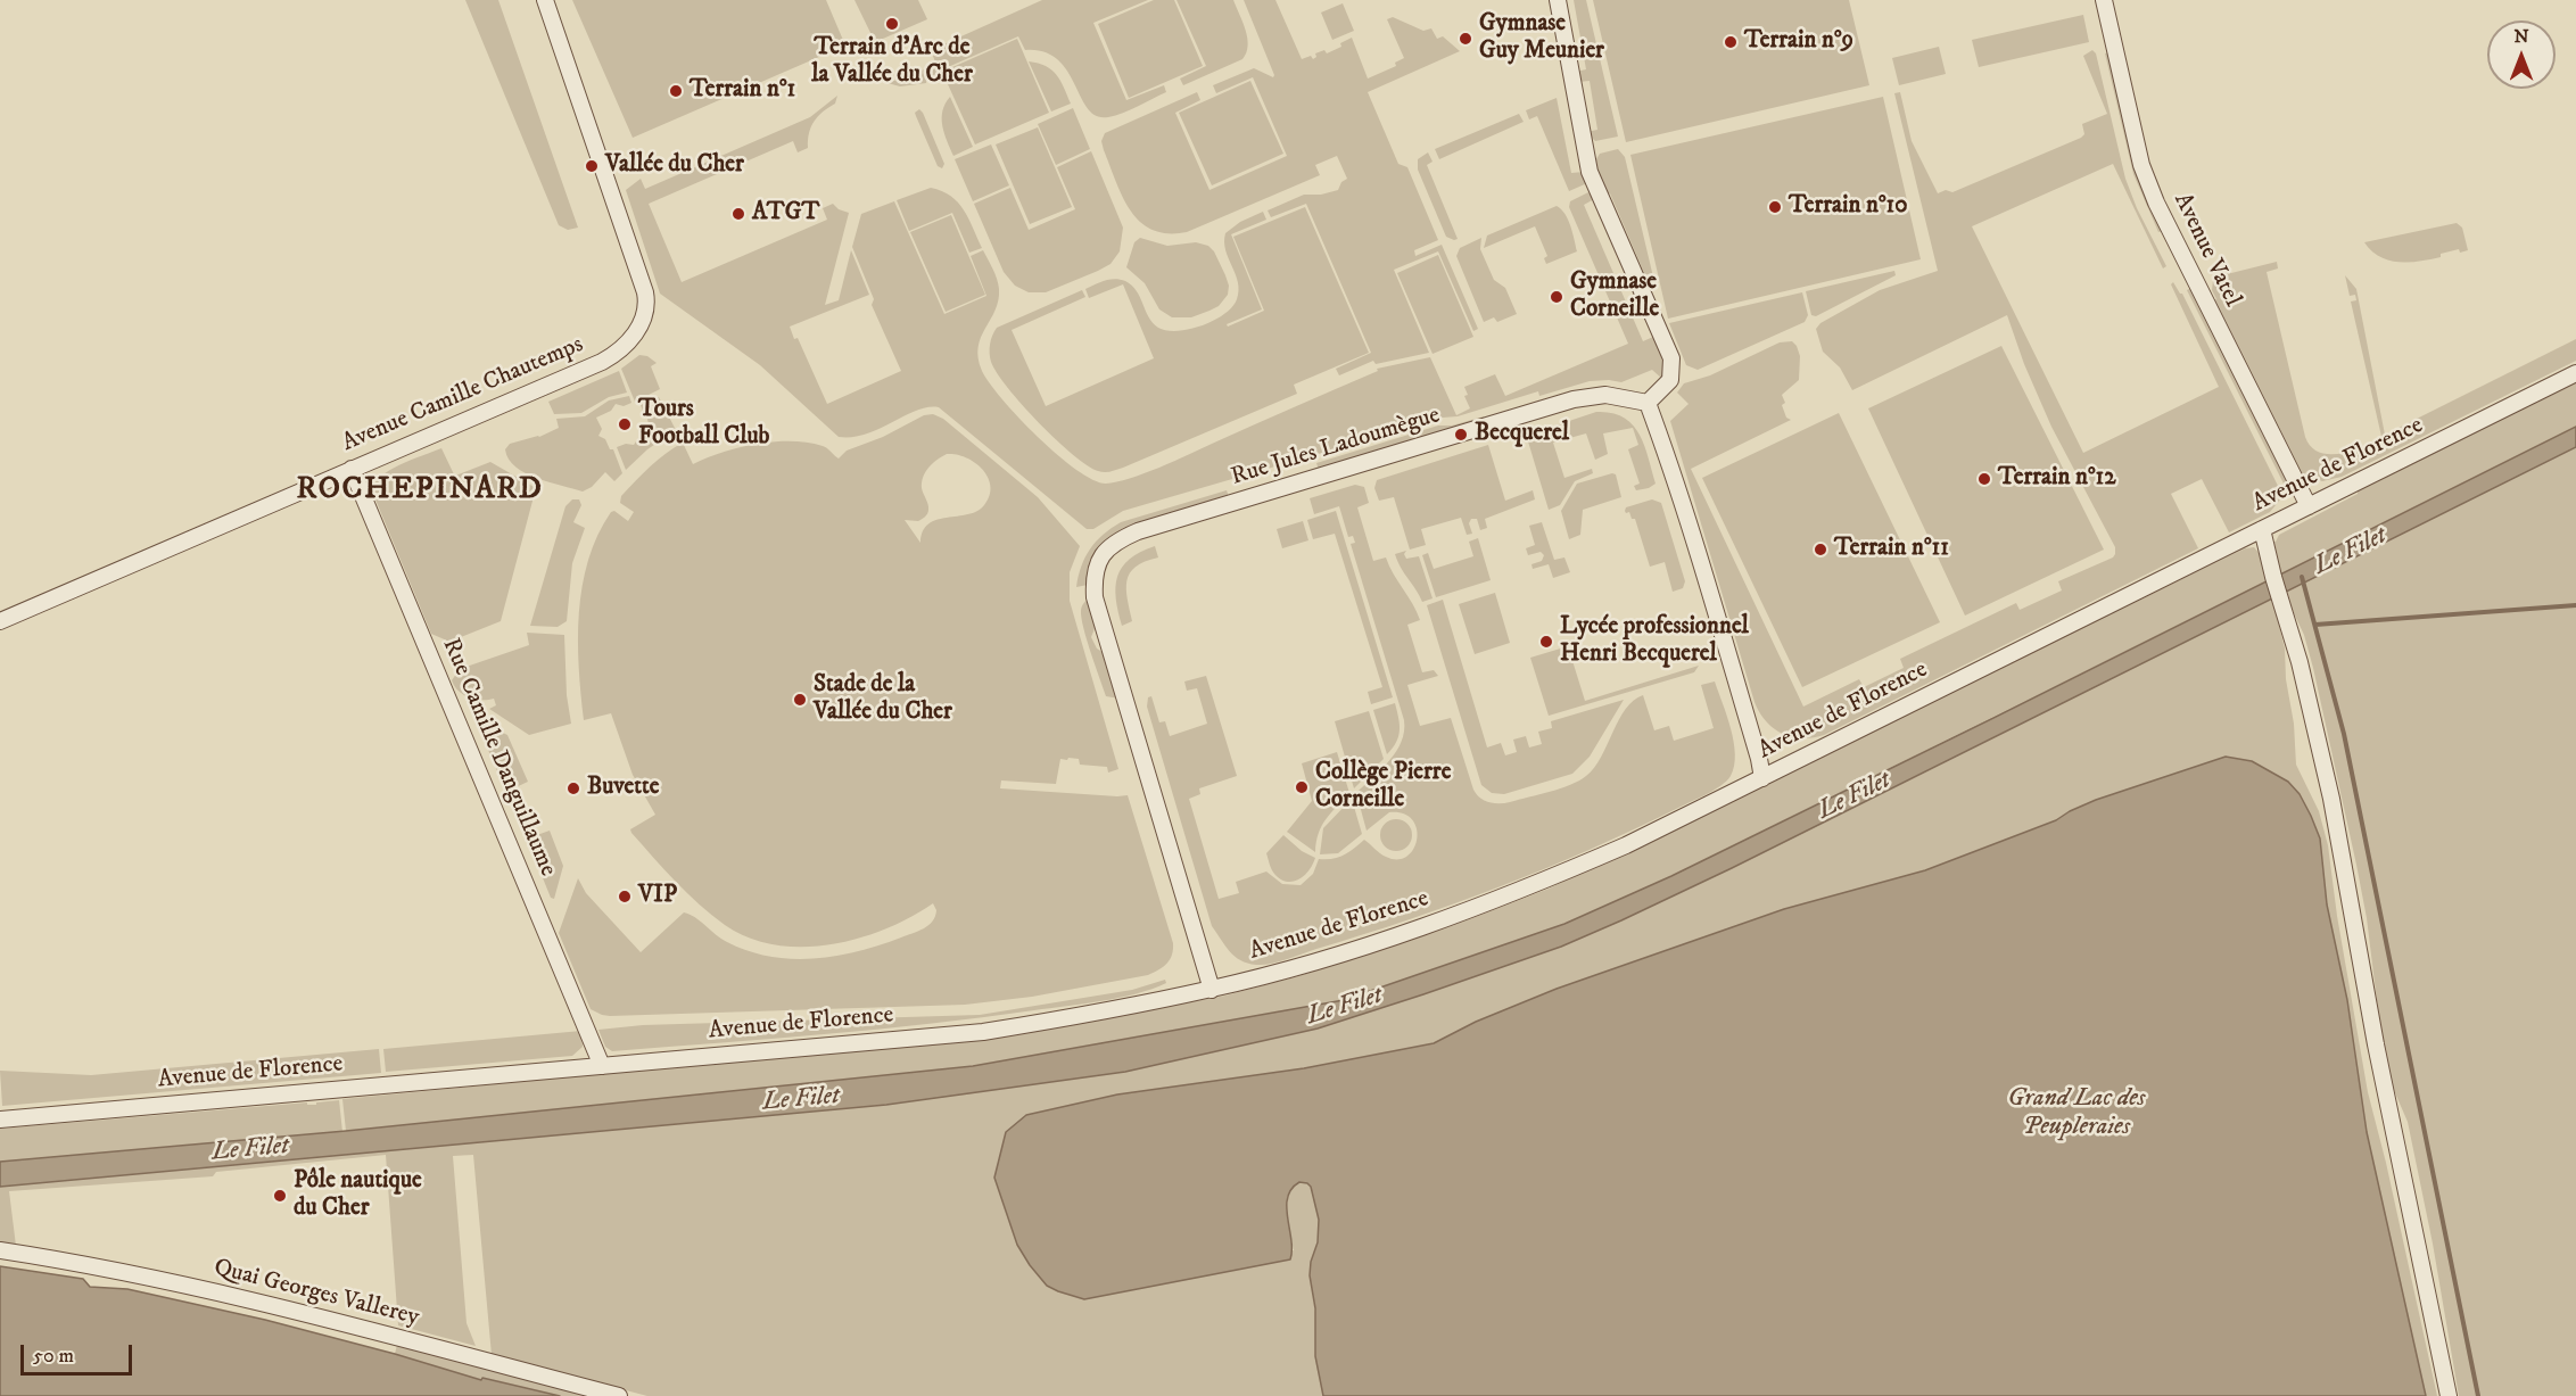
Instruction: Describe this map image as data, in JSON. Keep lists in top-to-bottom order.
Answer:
{
  "streets": {
    "street": [
      "Avenue Vatel",
      "Avenue Camille Chautemps",
      "Rue Jules Ladoumègue",
      "Avenue de Florence",
      "Rue Camille Danguillaume",
      "Quai Georges Vallerey"
    ]
  },
  "crossings": [
    ["Avenue Vatel", "Avenue de Florence"],
    ["Avenue Camille Chautemps", "Rue Camille Danguillaume"],
    ["Rue Jules Ladoumègue", "Avenue de Florence"],
    ["Avenue de Florence", "Rue Camille Danguillaume"]
  ],
  "districts": ["ROCHEPINARD"],
  "water": ["Le Filet", "Grand Lac des Peupleraies"],
  "places": [
    "Terrain d'Arc de la Vallée du Cher",
    "Gymnase Guy Meunier",
    "Terrain n°9",
    "Terrain n°1",
    "Vallée du Cher",
    "Terrain n°10",
    "ATGT",
    "Gymnase Corneille",
    "Tours Football Club",
    "Becquerel",
    "Terrain n°12",
    "Terrain n°11",
    "Lycée professionnel Henri Becquerel",
    "Stade de la Vallée du Cher",
    "Collège Pierre Corneille",
    "Buvette",
    "VIP",
    "Pôle nautique du Cher"
  ],
  "scale_bar": "50 m",
  "north": "top"
}
